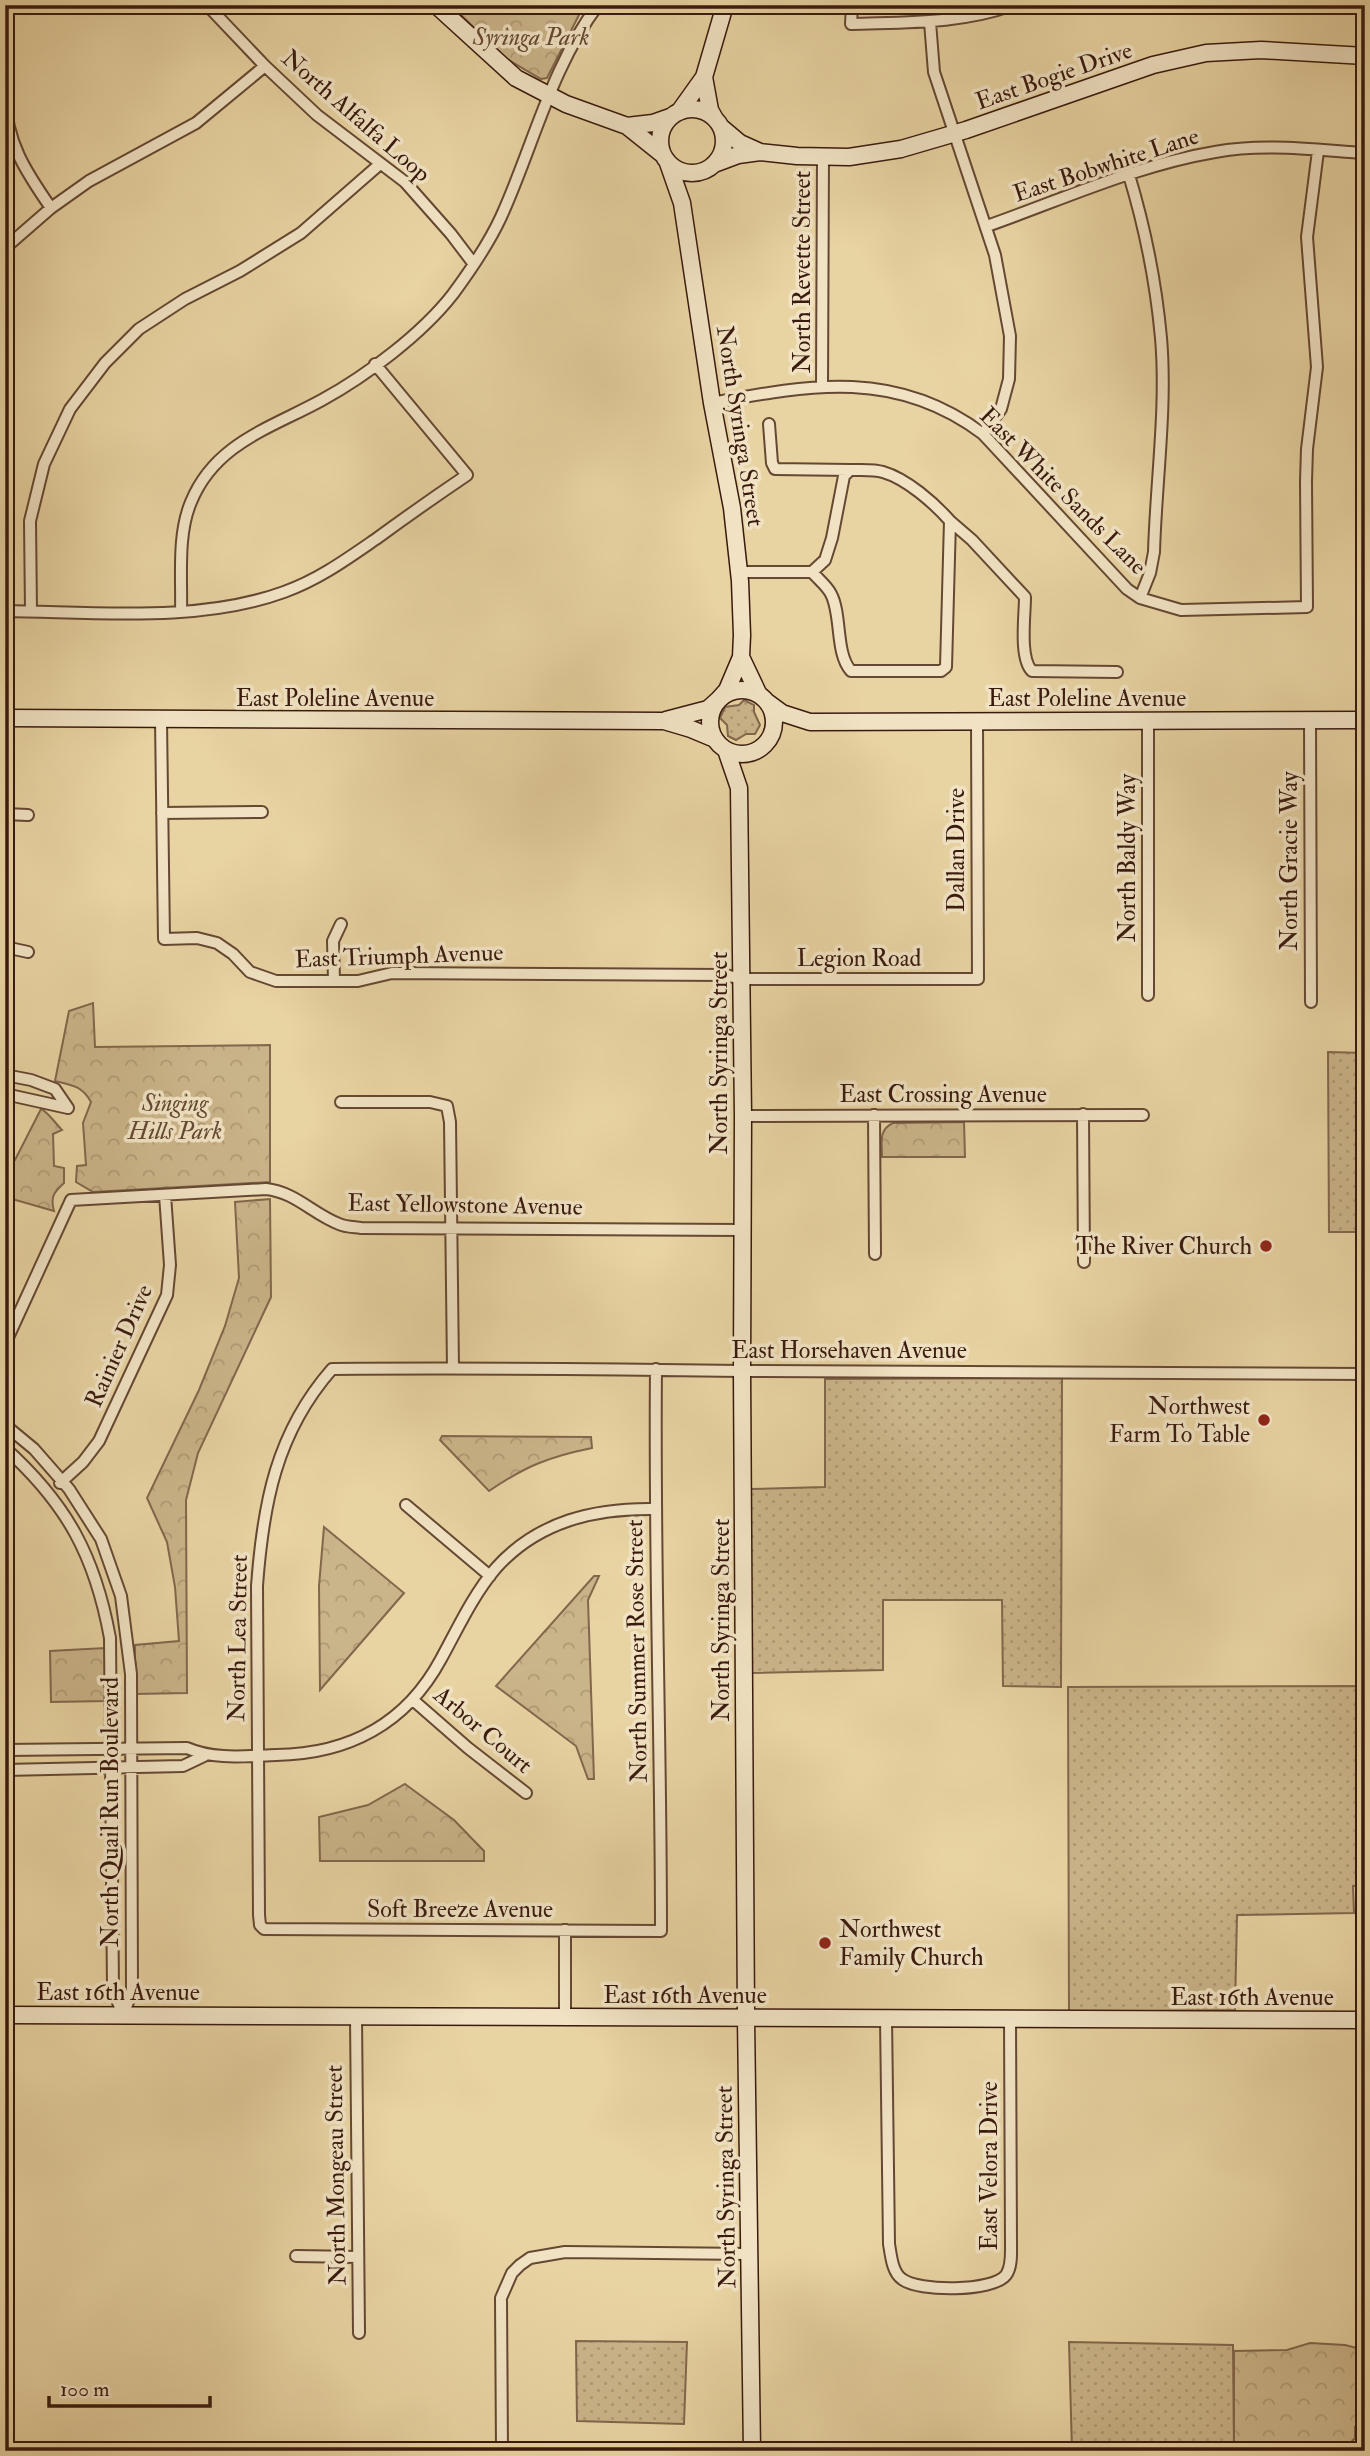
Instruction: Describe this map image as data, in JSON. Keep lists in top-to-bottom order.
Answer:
{
  "streets": {
    "street": [
      "East Bogie Drive",
      "North Alfalfa Loop",
      "East Bobwhite Lane",
      "North Revette Street",
      "North Syringa Street",
      "East White Sands Lane",
      "East Poleline Avenue",
      "Dallan Drive",
      "North Baldy Way",
      "North Gracie Way",
      "East Triumph Avenue",
      "Legion Road",
      "East Crossing Avenue",
      "East Yellowstone Avenue",
      "Rainier Drive",
      "East Horsehaven Avenue",
      "North Lea Street",
      "North Summer Rose Street",
      "Arbor Court",
      "North Quail Run Boulevard",
      "Soft Breeze Avenue",
      "East 16th Avenue",
      "East Velora Drive",
      "North Mongeau Street"
    ]
  },
  "crossings": [
    ["East Bogie Drive", "North Revette Street"],
    ["East Bogie Drive", "North Syringa Street"],
    ["East Bobwhite Lane", "East White Sands Lane"],
    ["North Revette Street", "East White Sands Lane"],
    ["North Syringa Street", "East White Sands Lane"],
    ["North Syringa Street", "East Poleline Avenue"],
    ["North Syringa Street", "East Triumph Avenue"],
    ["North Syringa Street", "Legion Road"],
    ["North Syringa Street", "East Crossing Avenue"],
    ["North Syringa Street", "East Yellowstone Avenue"],
    ["North Syringa Street", "East Horsehaven Avenue"],
    ["North Syringa Street", "East 16th Avenue"],
    ["East Poleline Avenue", "Dallan Drive"],
    ["East Poleline Avenue", "North Baldy Way"],
    ["East Poleline Avenue", "North Gracie Way"],
    ["East Poleline Avenue", "East Triumph Avenue"],
    ["Dallan Drive", "Legion Road"],
    ["East Triumph Avenue", "Legion Road"],
    ["East Yellowstone Avenue", "Rainier Drive"],
    ["Rainier Drive", "North Quail Run Boulevard"],
    ["East Horsehaven Avenue", "North Lea Street"],
    ["East Horsehaven Avenue", "North Summer Rose Street"],
    ["North Lea Street", "Soft Breeze Avenue"],
    ["North Summer Rose Street", "Soft Breeze Avenue"],
    ["North Quail Run Boulevard", "East 16th Avenue"],
    ["East 16th Avenue", "East Velora Drive"],
    ["East 16th Avenue", "North Mongeau Street"]
  ],
  "parks": ["Syringa Park", "Singing Hills Park"],
  "places": ["The River Church", "Northwest Farm To Table", "Northwest Family Church"],
  "scale_bar": "100 m"
}
